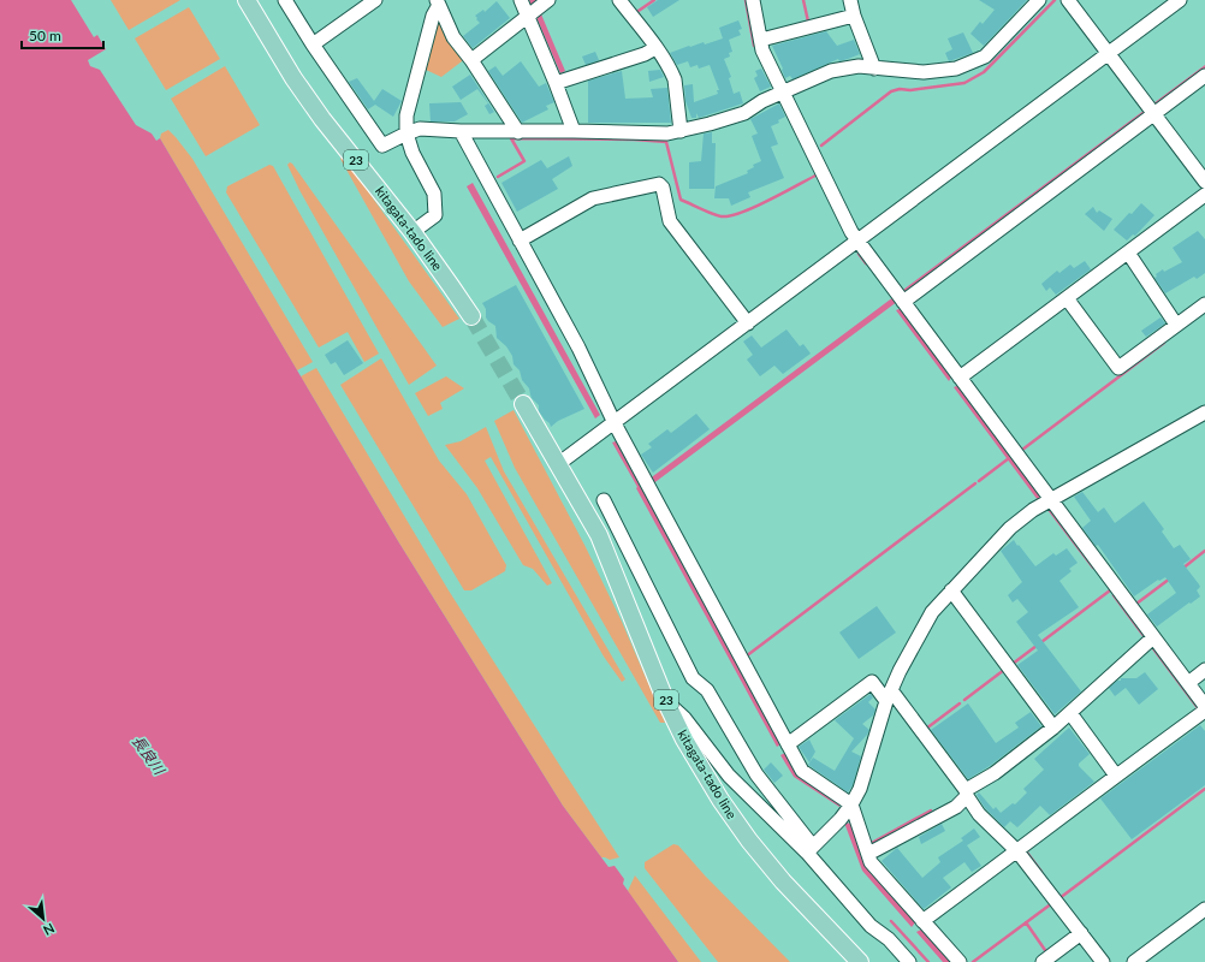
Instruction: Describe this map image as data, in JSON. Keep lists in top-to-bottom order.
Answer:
{
  "streets": {
    "main road": ["23", "kitagata-tado line"]
  },
  "water": ["長良川"],
  "scale_bar": "50 m",
  "north": "bottom right"
}
